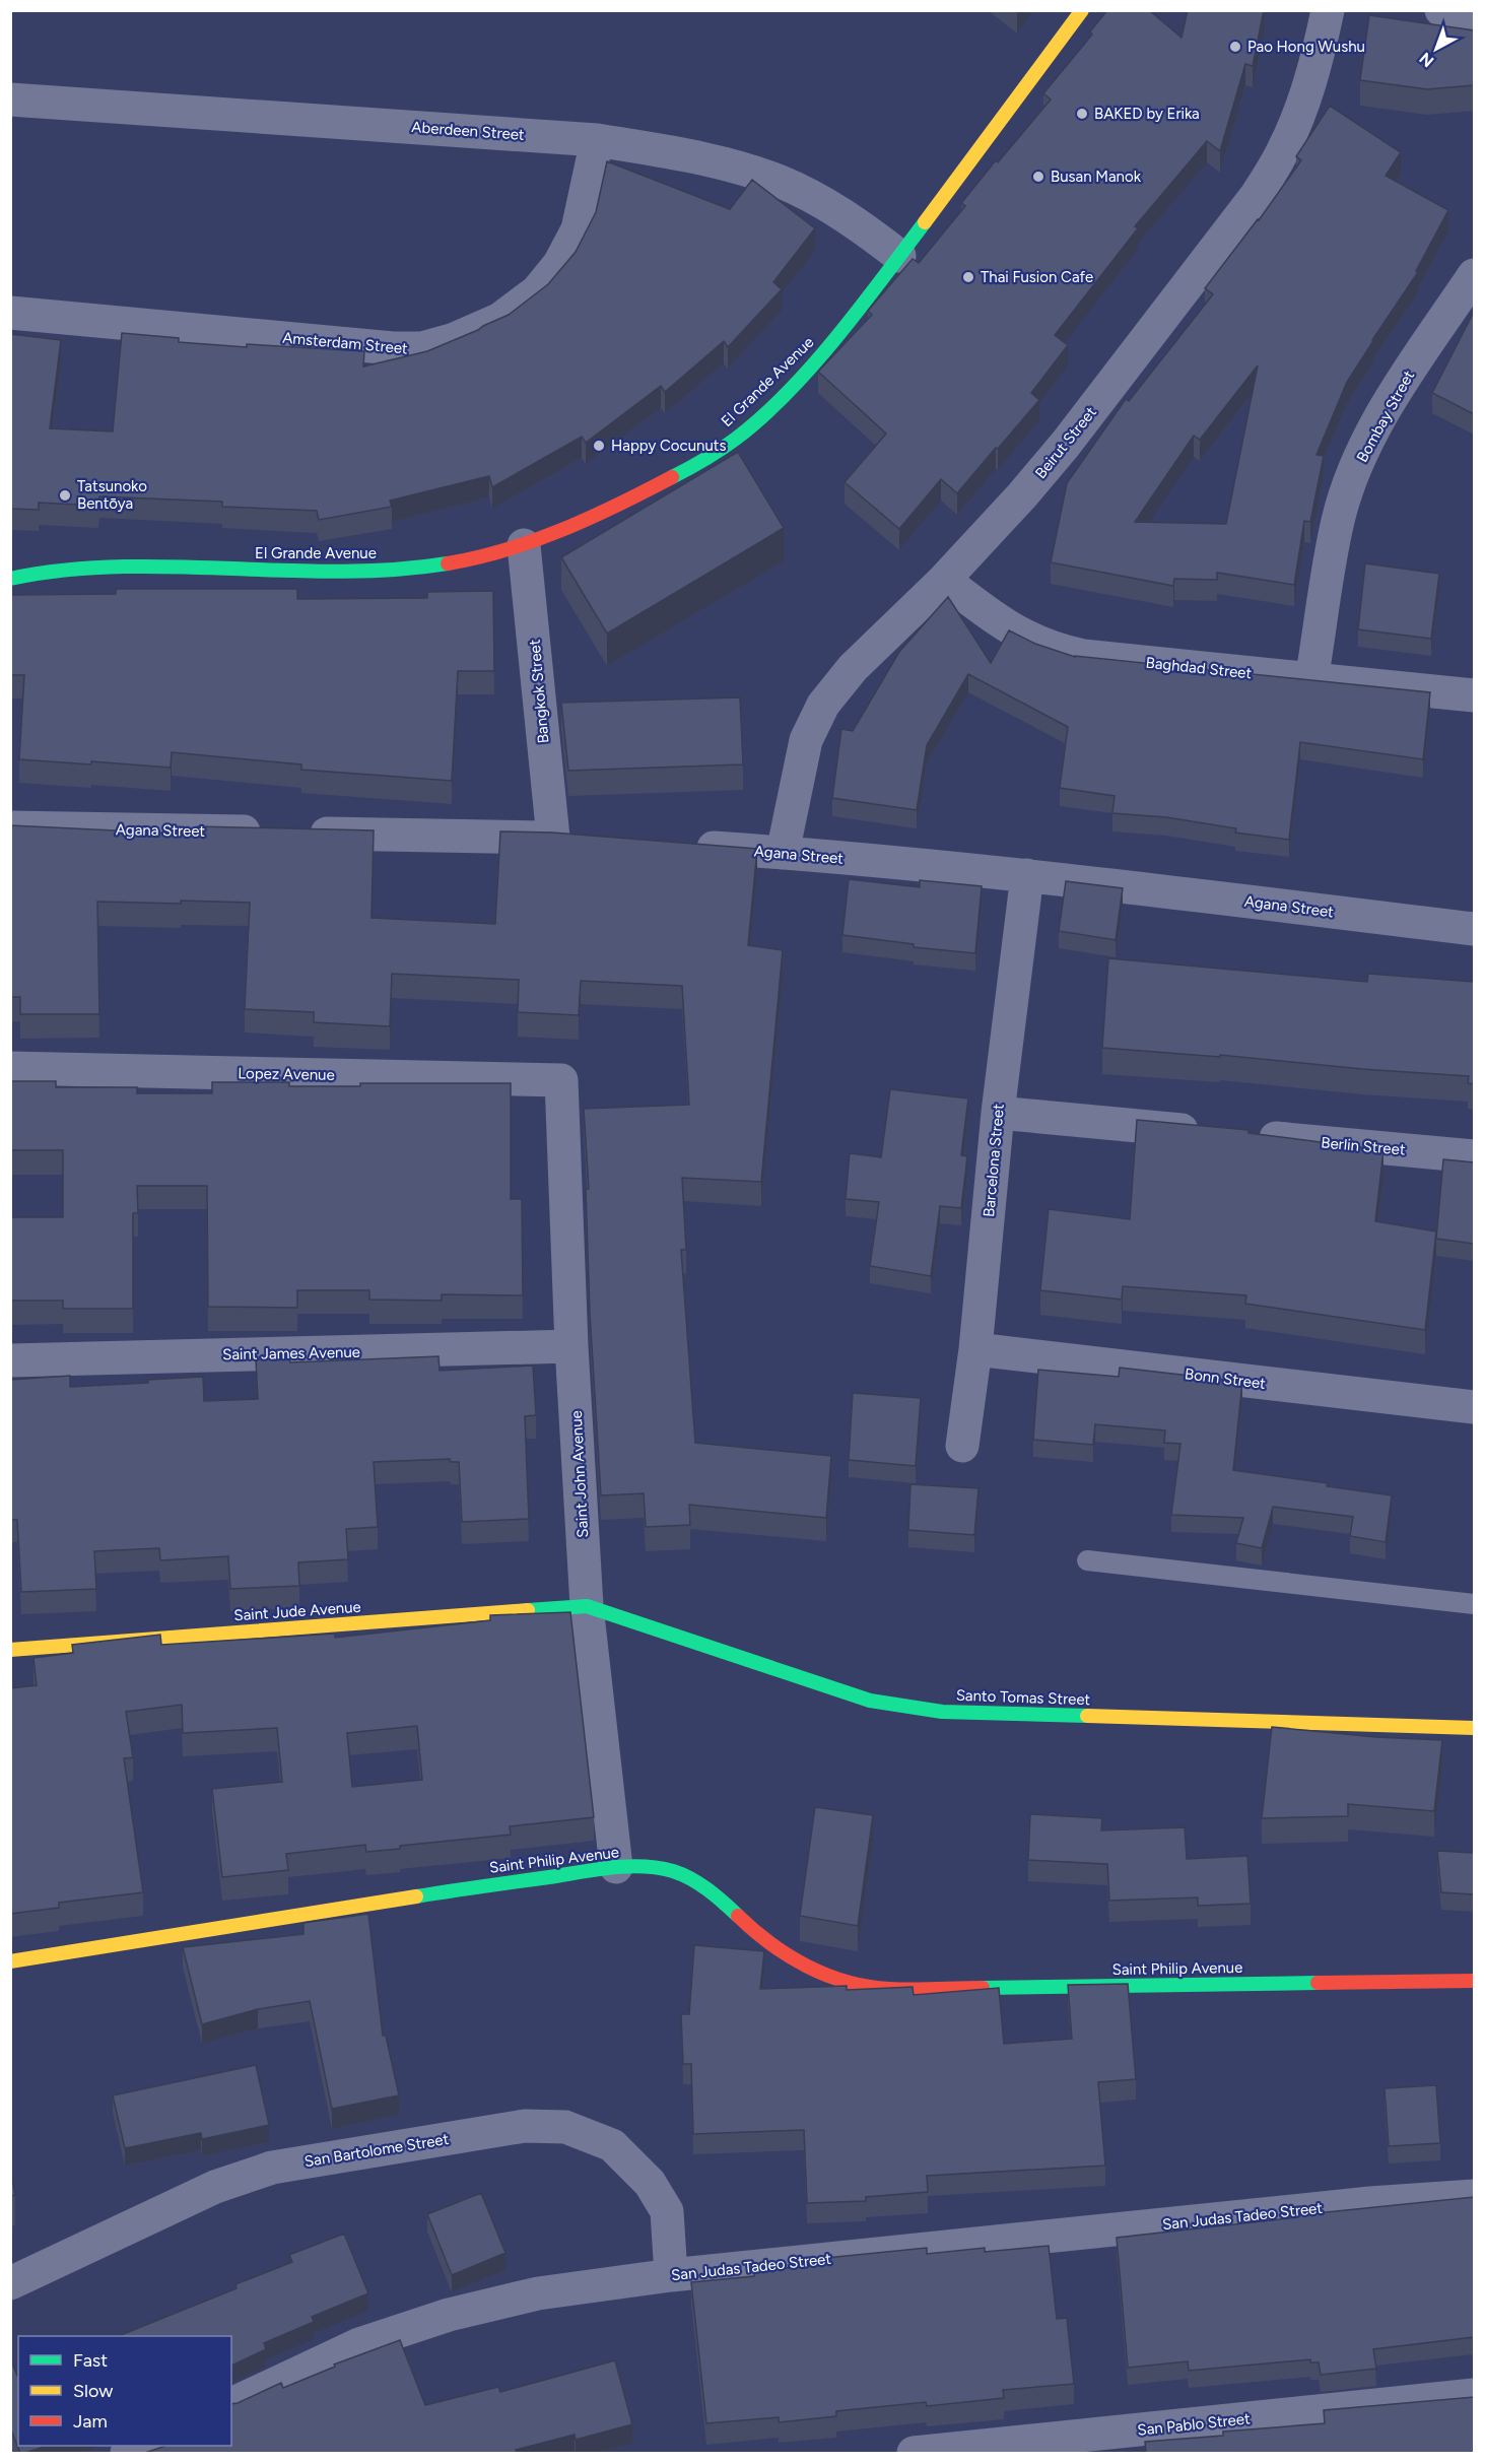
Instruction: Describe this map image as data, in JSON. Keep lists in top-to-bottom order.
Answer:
{
  "streets": {
    "street": [
      "Aberdeen Street",
      "Amsterdam Street",
      "El Grande Avenue",
      "Bombay Street",
      "Beirut Street",
      "Baghdad Street",
      "Bangkok Street",
      "Agana Street",
      "Lopez Avenue",
      "Berlin Street",
      "Barcelona Street",
      "Saint James Avenue",
      "Bonn Street",
      "Saint John Avenue",
      "Saint Jude Avenue",
      "Santo Tomas Street",
      "Saint Philip Avenue",
      "San Bartolome Street",
      "San Judas Tadeo Street",
      "San Pablo Street"
    ]
  },
  "crossings": [
    ["Aberdeen Street", "Amsterdam Street"],
    ["Aberdeen Street", "El Grande Avenue"],
    ["El Grande Avenue", "Bangkok Street"],
    ["Bombay Street", "Baghdad Street"],
    ["Beirut Street", "Baghdad Street"],
    ["Beirut Street", "Agana Street"],
    ["Bangkok Street", "Agana Street"],
    ["Agana Street", "Barcelona Street"],
    ["Lopez Avenue", "Saint John Avenue"],
    ["Barcelona Street", "Bonn Street"],
    ["Saint James Avenue", "Saint John Avenue"],
    ["Saint John Avenue", "Saint Jude Avenue"],
    ["Saint John Avenue", "Santo Tomas Street"],
    ["Saint John Avenue", "Saint Philip Avenue"],
    ["Saint Jude Avenue", "Santo Tomas Street"],
    ["San Bartolome Street", "San Judas Tadeo Street"]
  ],
  "places": [
    "Pao Hong Wushu",
    "BAKED by Erika",
    "Busan Manok",
    "Thai Fusion Cafe",
    "Happy Cocunuts",
    "Tatsunoko Bentōya"
  ],
  "legend": ["Fast", "Slow", "Jam"],
  "north": "bottom left"
}
